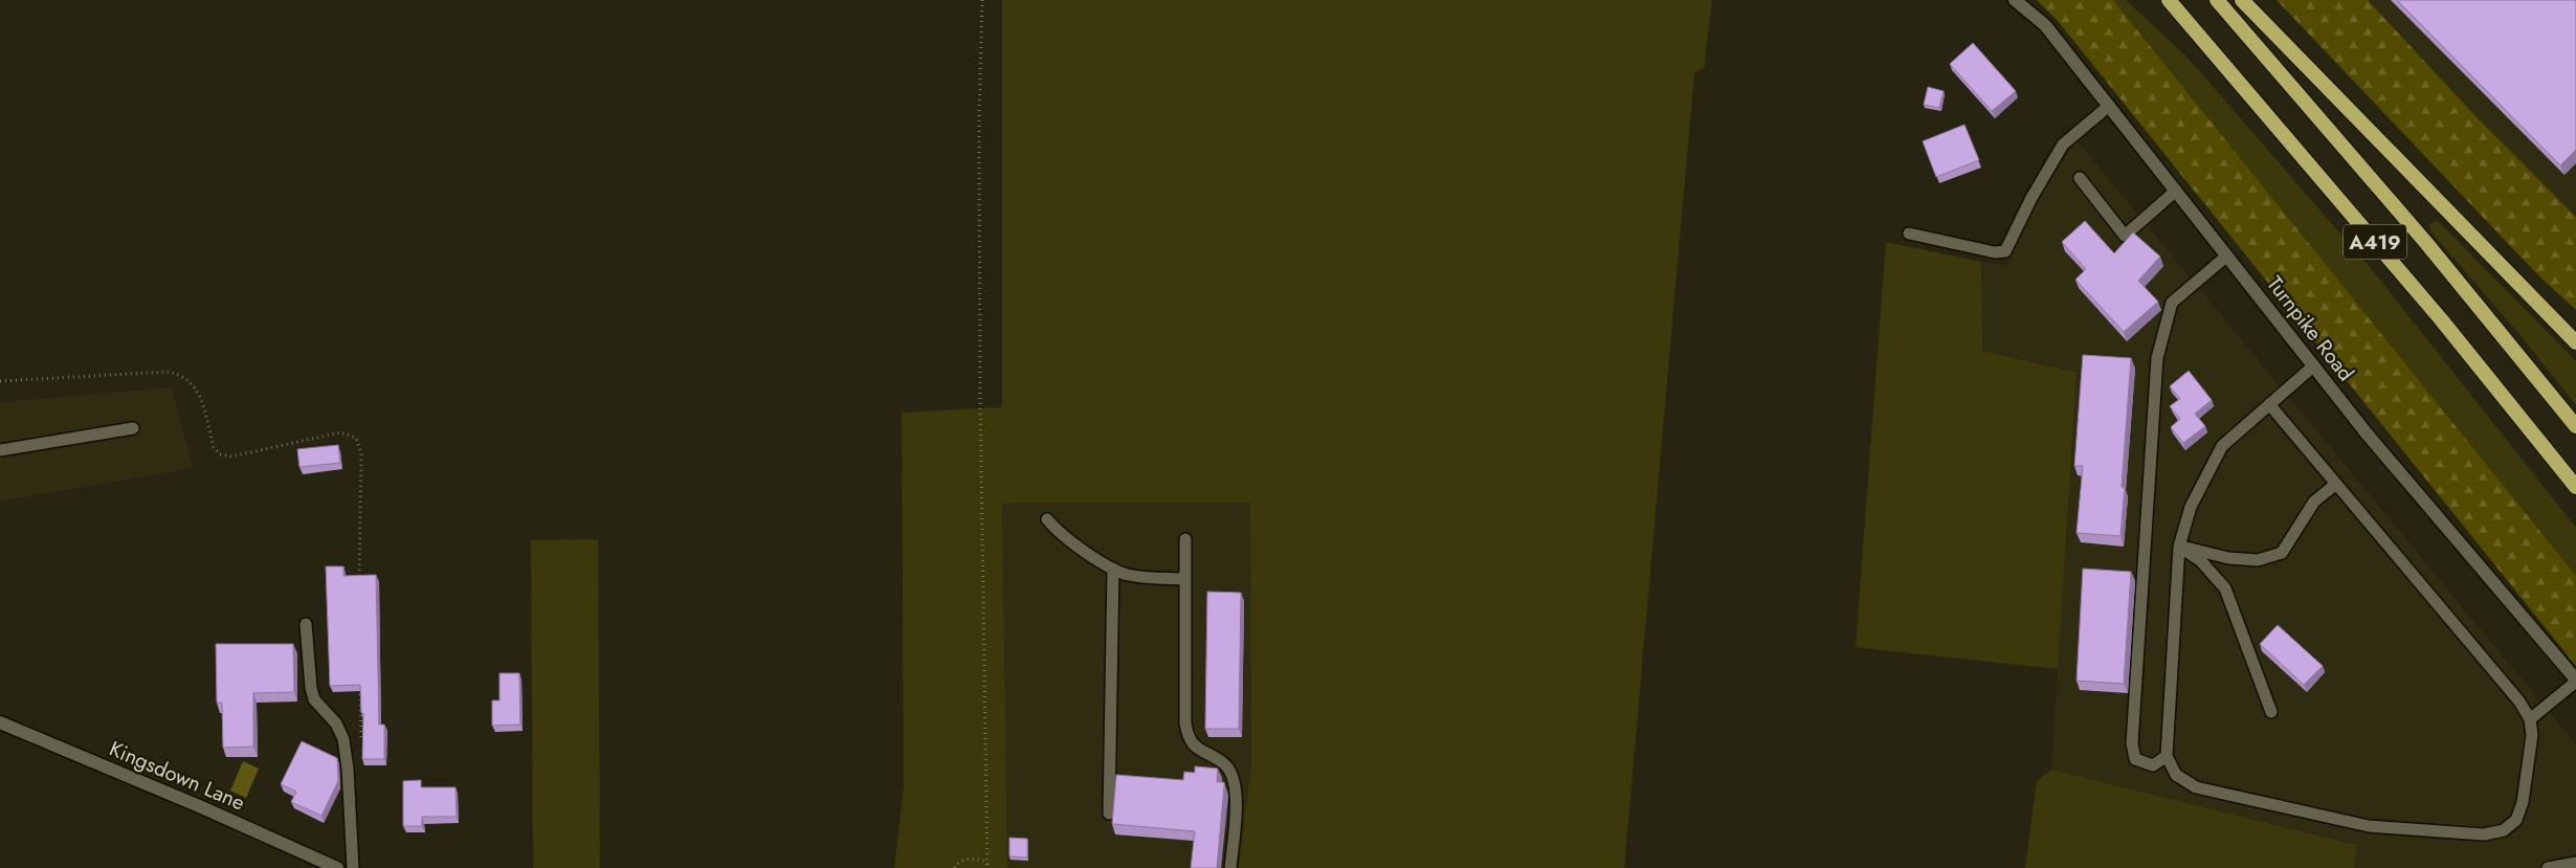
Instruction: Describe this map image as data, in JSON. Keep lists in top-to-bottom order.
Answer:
{
  "streets": {
    "highway": ["A419"],
    "street": ["Turnpike Road", "Kingsdown Lane"]
  }
}
